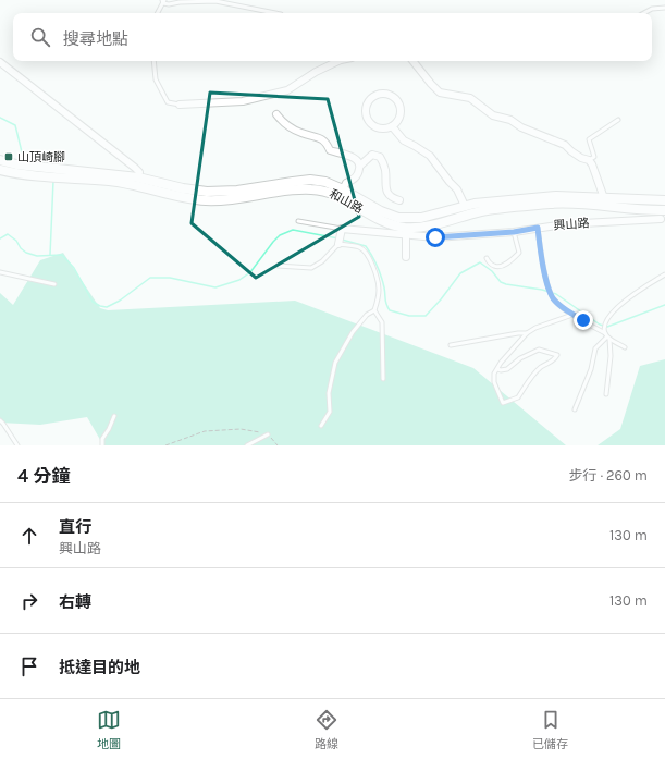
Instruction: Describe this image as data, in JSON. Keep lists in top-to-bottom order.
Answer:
{
  "streets": {
    "main road": ["和山路"],
    "street": ["興山路"]
  },
  "crossings": [
    ["和山路", "興山路"]
  ],
  "places": {
    "transit": ["山頂崎腳"]
  },
  "page": {
    "search": "搜尋地點",
    "heading": ["4 分鐘", "步行 · 260 m"],
    "list": [
      ["直行", "興山路", "130 m"],
      ["右轉", "130 m"],
      "抵達目的地"
    ],
    "nav": ["地圖", "路線", "已儲存"]
  }
}
